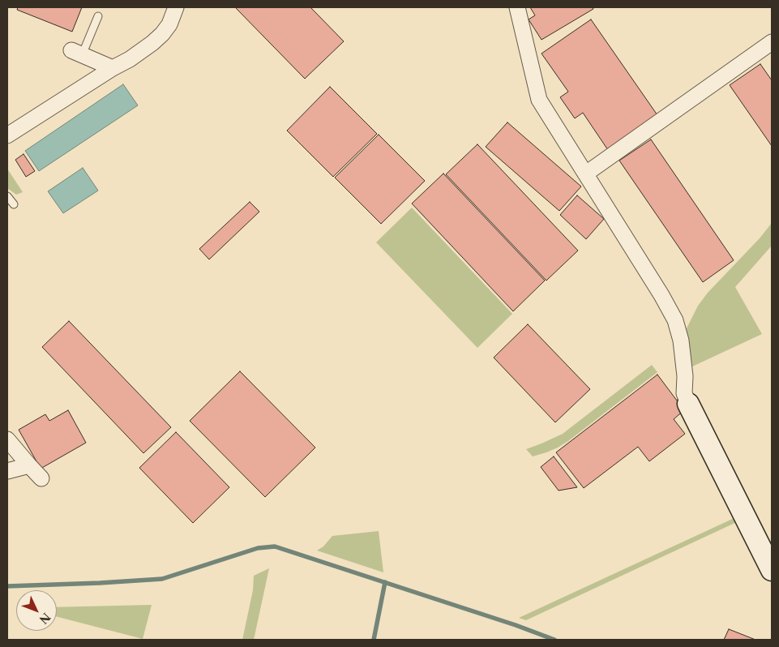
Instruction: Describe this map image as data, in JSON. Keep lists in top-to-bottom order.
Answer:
{
  "north": "bottom right"
}
